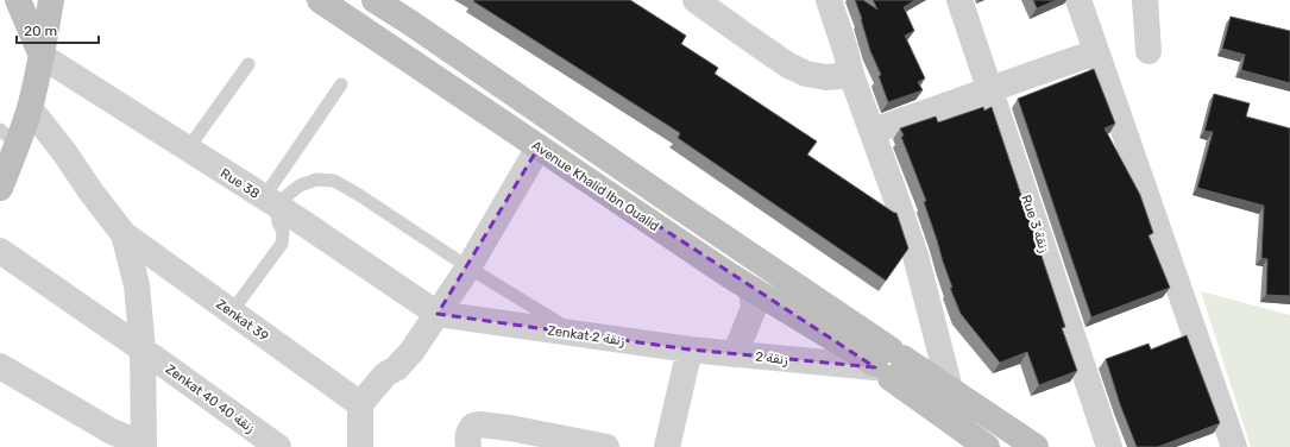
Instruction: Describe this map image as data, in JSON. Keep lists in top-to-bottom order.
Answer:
{
  "streets": {
    "main road": ["Avenue Khalid Ibn Oualid"],
    "street": [
      "Rue 38",
      "Rue 3 زنقة",
      "Zenkat 39",
      "Zenkat 2 زنقة",
      "زنقة 2",
      "Zenkat 40 زنقة 40"
    ]
  },
  "crossings": [
    ["Rue 38", "Zenkat 2 زنقة"],
    ["Avenue Khalid Ibn Oualid", "زنقة 2"],
    ["Zenkat 39", "Zenkat 40 زنقة 40"],
    ["Zenkat 2 زنقة", "زنقة 2"]
  ],
  "scale_bar": "20 m"
}
